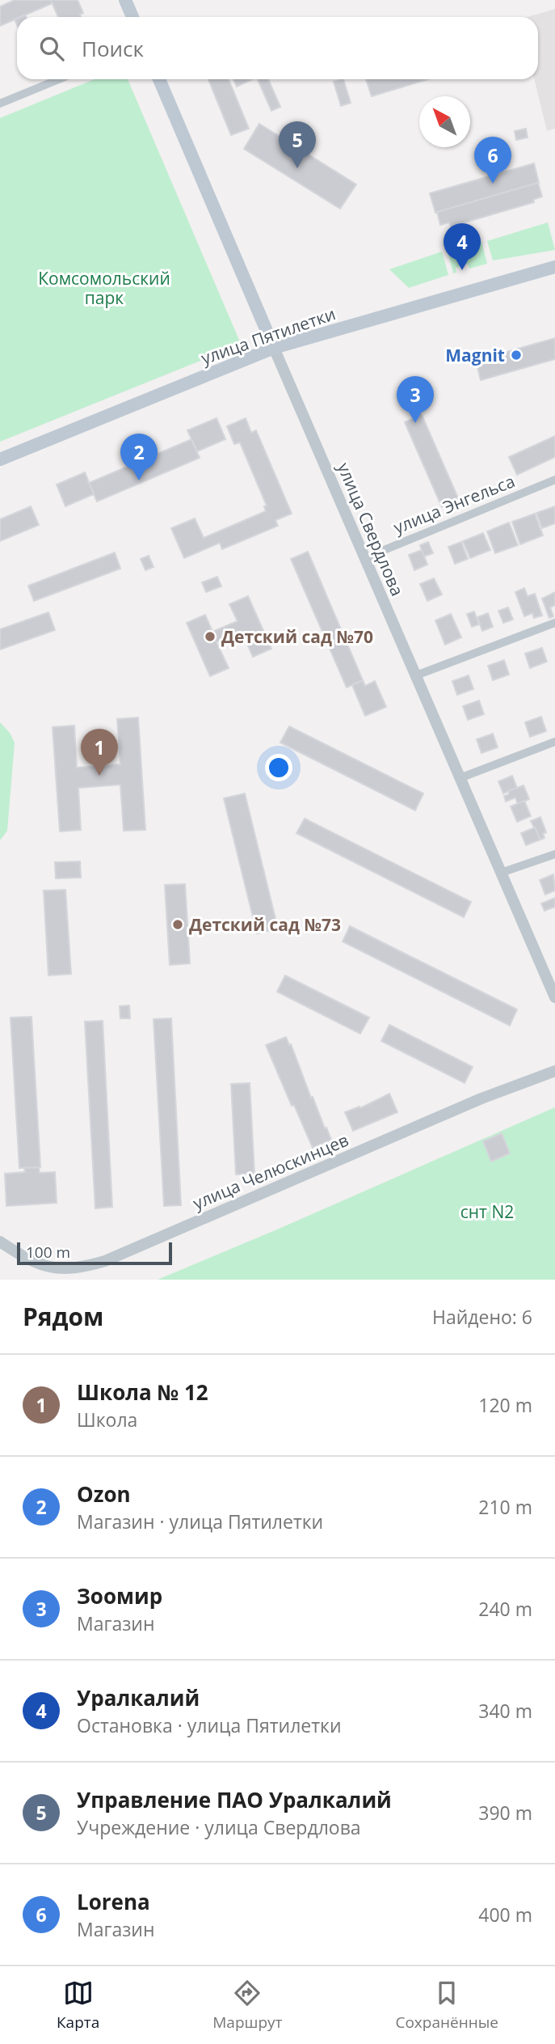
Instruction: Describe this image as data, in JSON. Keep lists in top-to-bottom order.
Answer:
{
  "streets": {
    "main road": ["улица Пятилетки", "улица Свердлова"],
    "street": ["улица Энгельса", "улица Челюскинцев"]
  },
  "crossings": [
    ["улица Пятилетки", "улица Свердлова"],
    ["улица Энгельса", "улица Свердлова"]
  ],
  "parks": ["Комсомольский парк", "снт N2"],
  "places": ["Magnit", "Детский сад №70", "Детский сад №73"],
  "scale_bar": "100 m",
  "north": "top left",
  "page": {
    "search": "Поиск",
    "pins": [
      "5",
      "6",
      "4",
      "3",
      "2",
      "1"
    ],
    "scale": "100 m",
    "heading": ["Рядом", "Найдено: 6"],
    "list": [
      {
        "mark": "1",
        "name": "Школа № 12",
        "note": "Школа",
        "value": "120 m"
      },
      {
        "mark": "2",
        "name": "Ozon",
        "note": "Магазин · улица Пятилетки",
        "value": "210 m"
      },
      {
        "mark": "3",
        "name": "Зоомир",
        "note": "Магазин",
        "value": "240 m"
      },
      {
        "mark": "4",
        "name": "Уралкалий",
        "note": "Остановка · улица Пятилетки",
        "value": "340 m"
      },
      {
        "mark": "5",
        "name": "Управление ПАО Уралкалий",
        "note": "Учреждение · улица Свердлова",
        "value": "390 m"
      },
      {
        "mark": "6",
        "name": "Lorena",
        "note": "Магазин",
        "value": "400 m"
      }
    ],
    "nav": ["Карта", "Маршрут", "Сохранённые"]
  }
}
